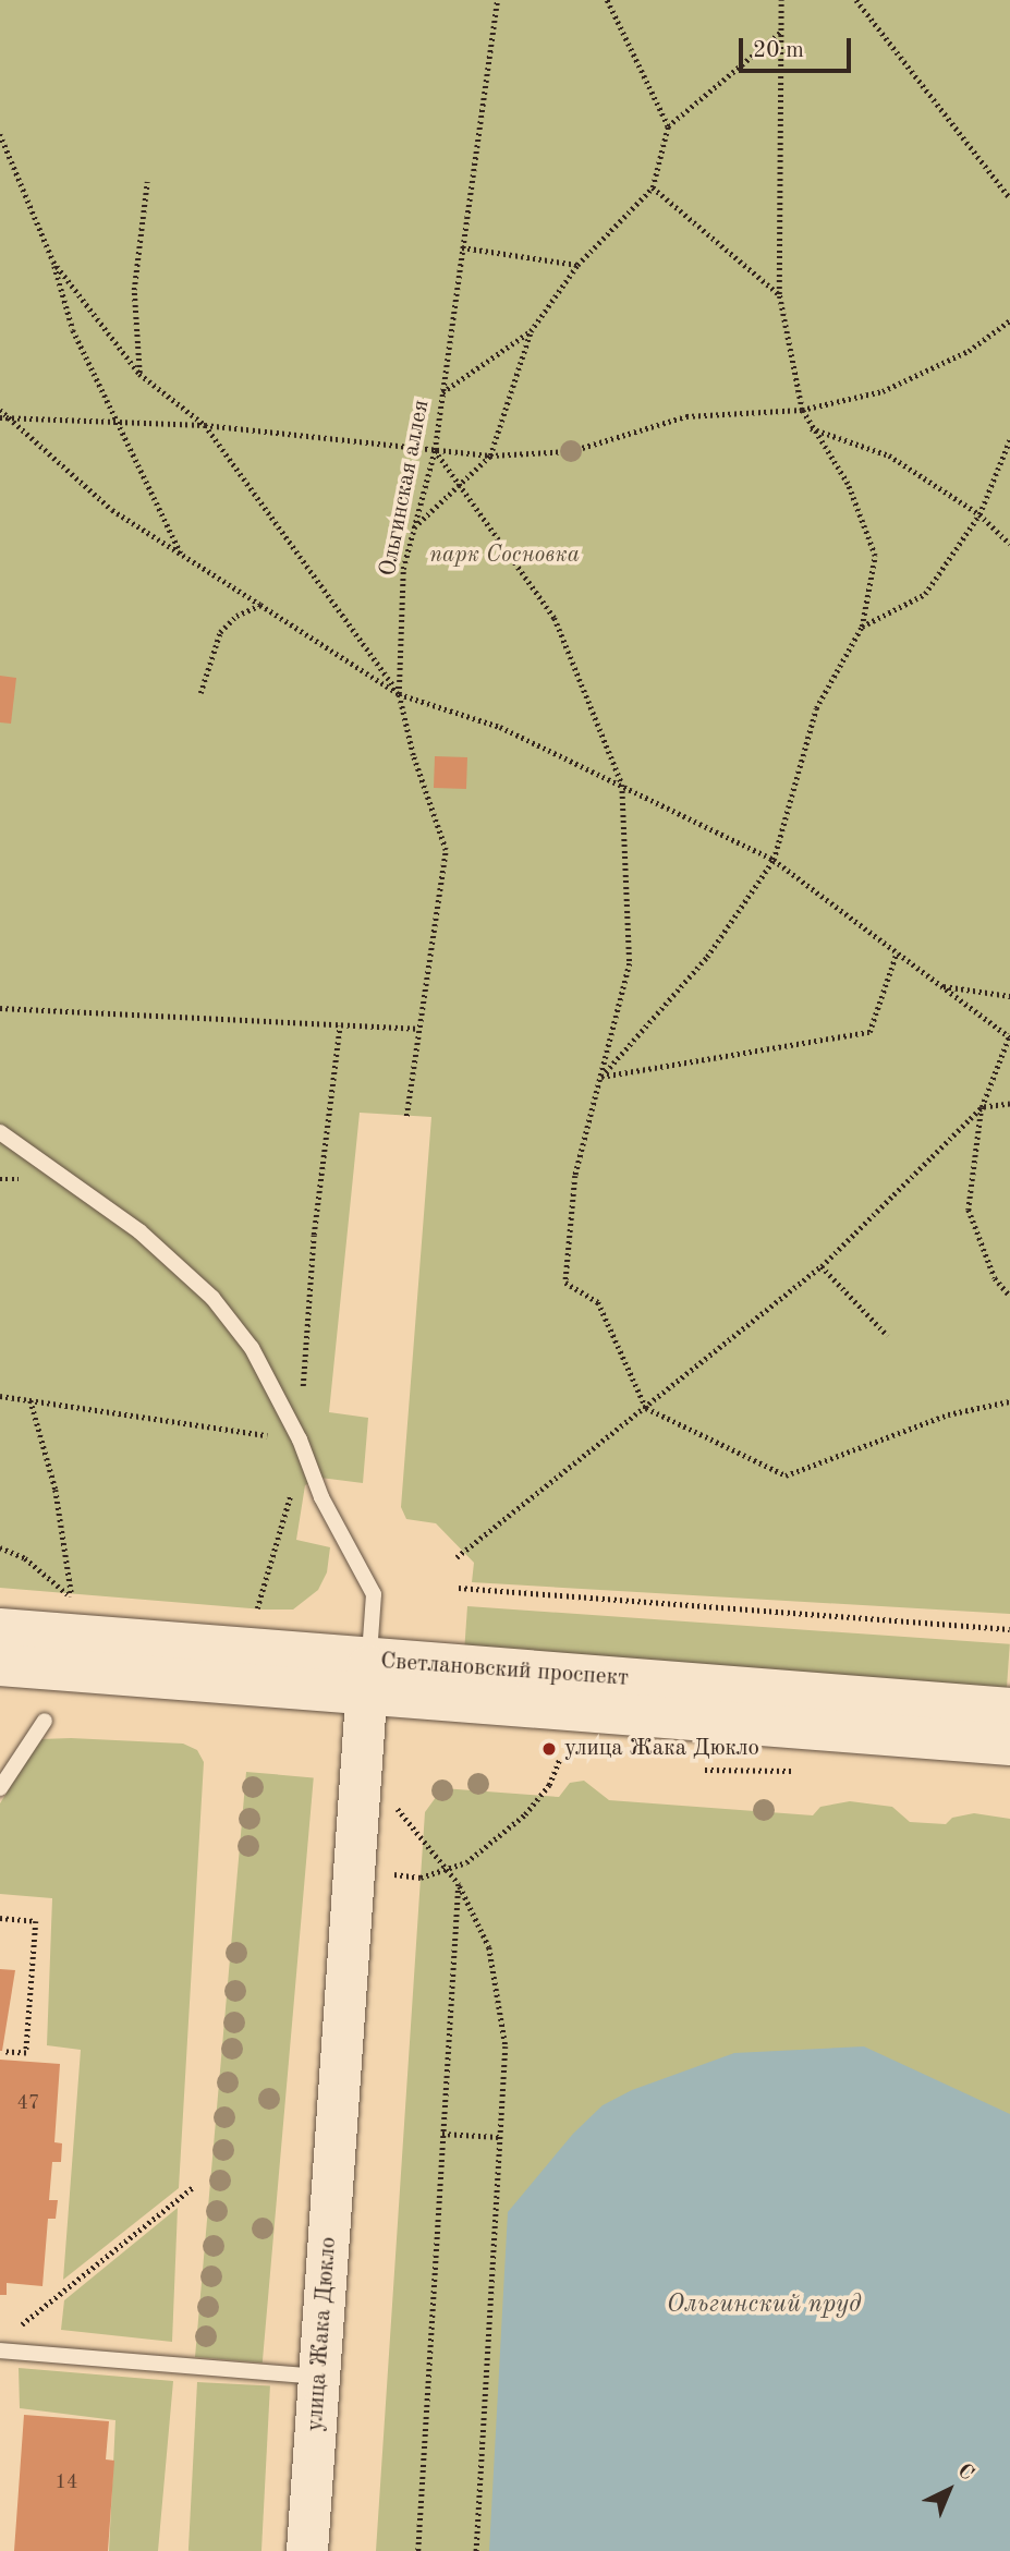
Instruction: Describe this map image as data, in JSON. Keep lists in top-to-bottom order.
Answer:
{
  "streets": {
    "main road": ["Светлановский проспект", "улица Жака Дюкло"],
    "path": ["Ольгинская аллея"]
  },
  "crossings": [
    ["Светлановский проспект", "улица Жака Дюкло"]
  ],
  "water": ["Ольгинский пруд"],
  "parks": ["парк Сосновка"],
  "places": ["улица Жака Дюкло"],
  "house_numbers": ["47", "14"],
  "scale_bar": "20 m",
  "north": "top right"
}
